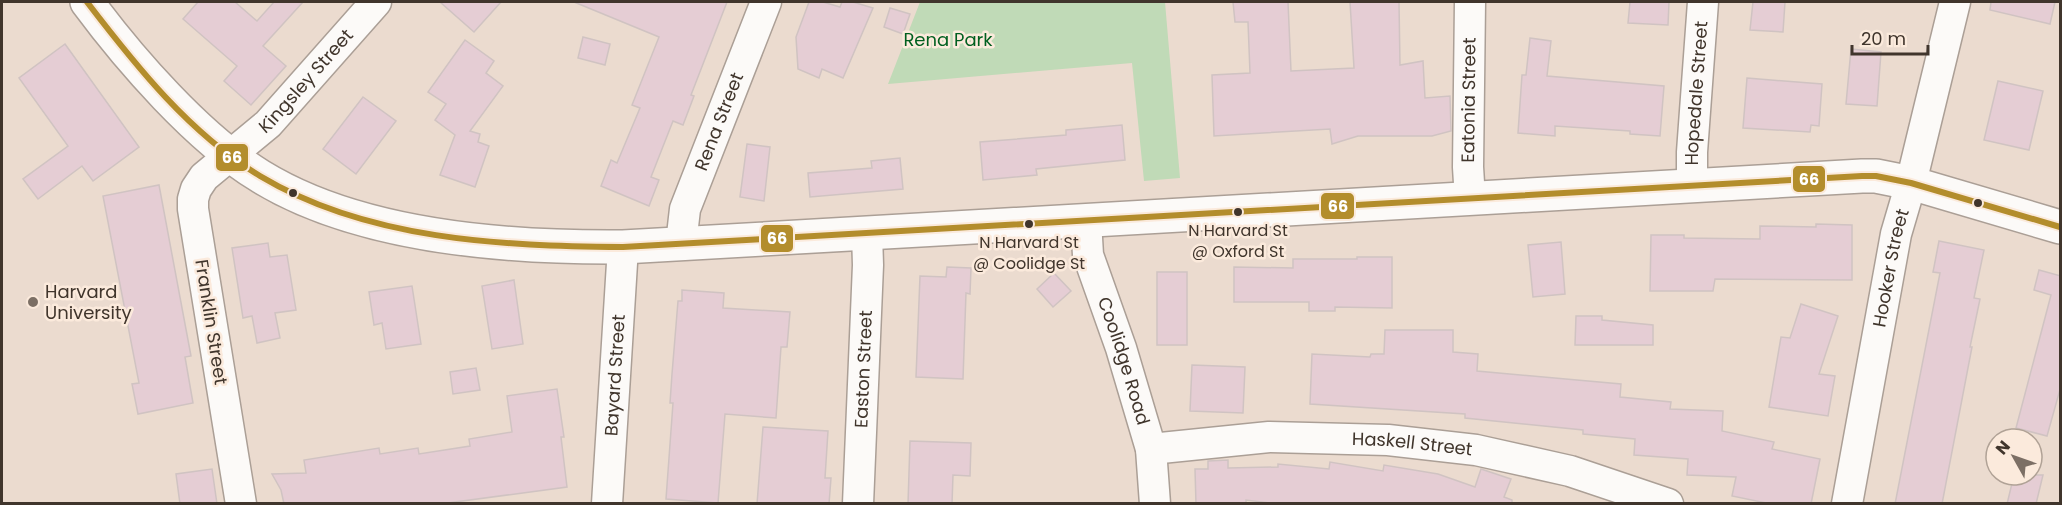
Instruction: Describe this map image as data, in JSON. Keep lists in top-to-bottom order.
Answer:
{
  "streets": {
    "street": [
      "Kingsley Street",
      "Hopedale Street",
      "Eatonia Street",
      "Rena Street",
      "Hooker Street",
      "Franklin Street",
      "Coolidge Road",
      "Easton Street",
      "Bayard Street",
      "Haskell Street"
    ]
  },
  "crossings": [
    ["Kingsley Street", "Franklin Street"],
    ["Coolidge Road", "Haskell Street"]
  ],
  "parks": ["Rena Park"],
  "places": ["N Harvard St @ Oxford St", "N Harvard St @ Coolidge St", "Harvard University"],
  "lines": ["transit line 66"],
  "scale_bar": "20 m",
  "north": "top left"
}
